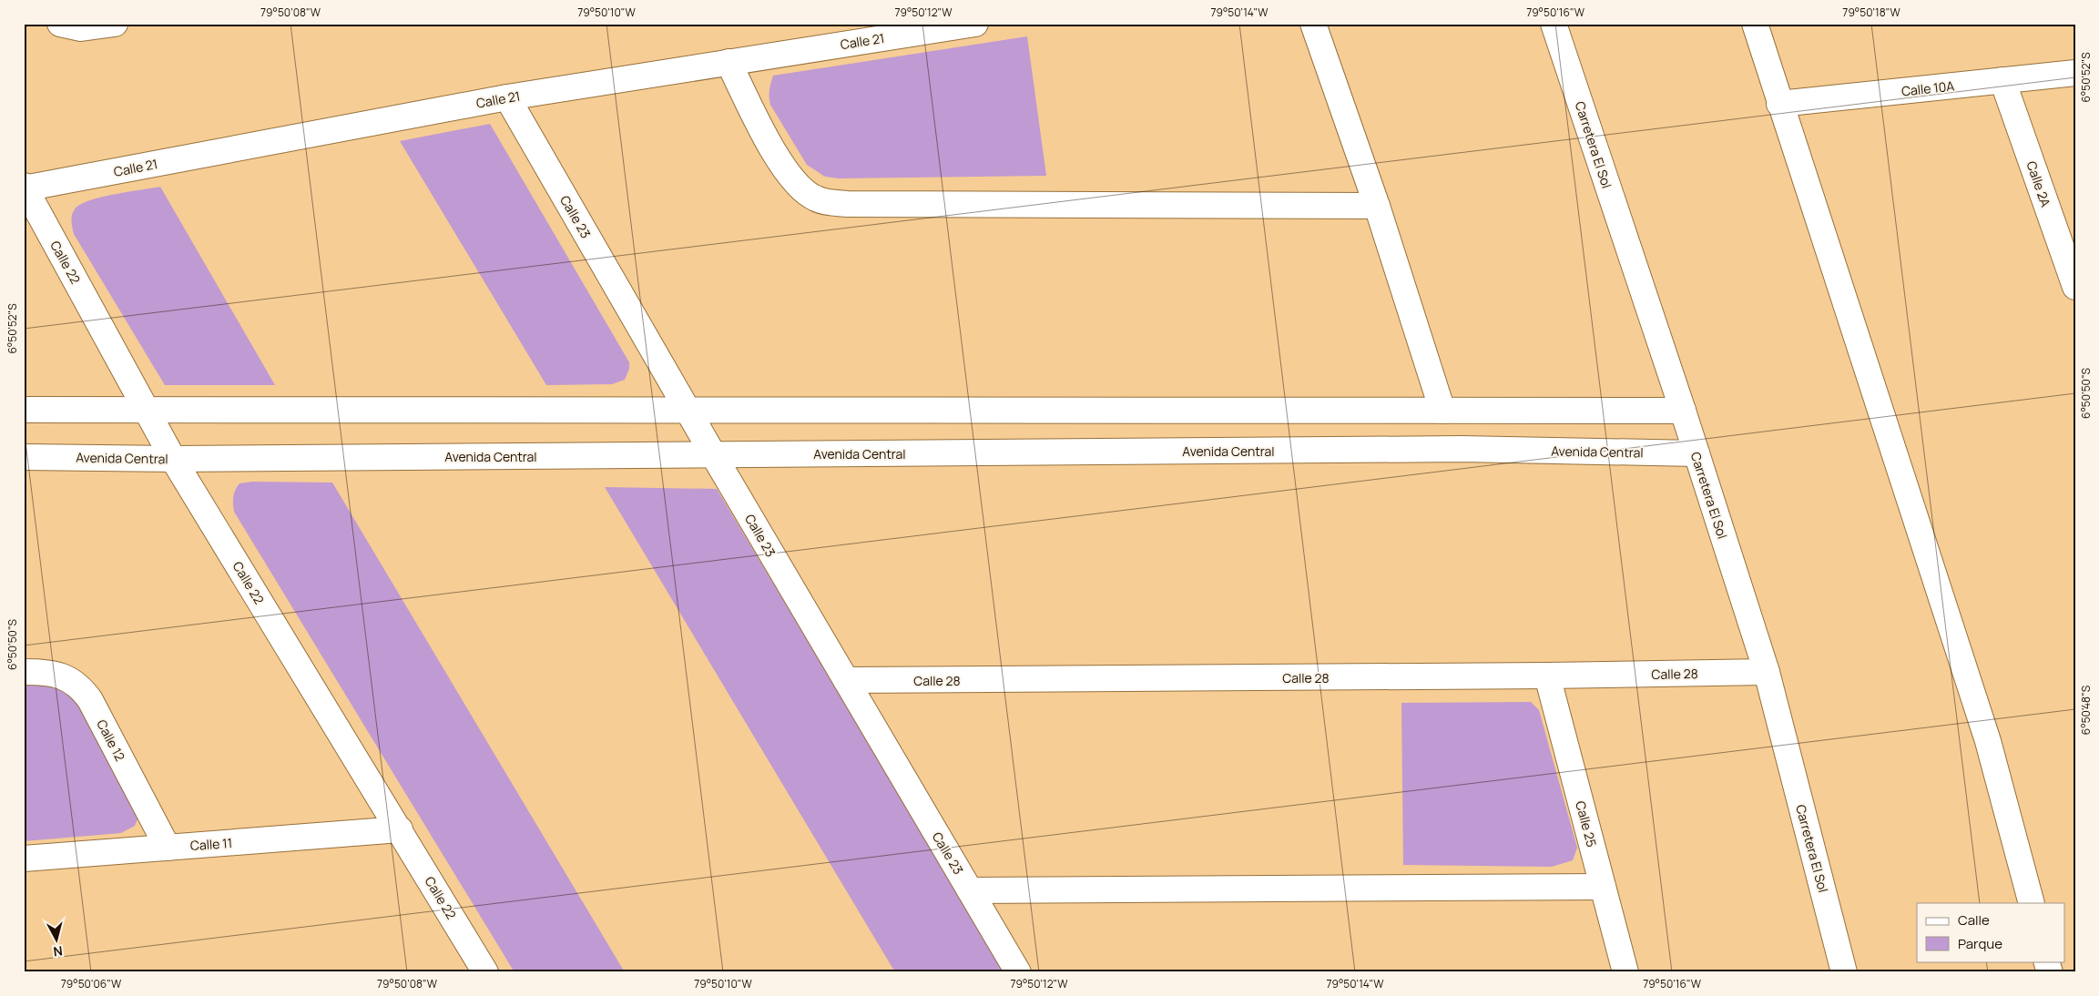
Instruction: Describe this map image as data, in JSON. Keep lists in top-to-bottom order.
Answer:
{
  "streets": {
    "street": [
      "Calle 21",
      "Calle 10A",
      "Carretera El Sol",
      "Calle 2A",
      "Calle 23",
      "Calle 22",
      "Avenida Central",
      "Calle 28",
      "Calle 12",
      "Calle 25",
      "Calle 11"
    ]
  },
  "crossings": [
    ["Calle 21", "Calle 23"],
    ["Calle 21", "Calle 22"],
    ["Calle 10A", "Calle 2A"],
    ["Carretera El Sol", "Avenida Central"],
    ["Carretera El Sol", "Calle 28"],
    ["Calle 23", "Avenida Central"],
    ["Calle 23", "Calle 28"],
    ["Calle 22", "Avenida Central"],
    ["Calle 22", "Calle 11"],
    ["Calle 28", "Calle 25"],
    ["Calle 12", "Calle 11"]
  ],
  "legend": ["Calle", "Parque"],
  "north": "bottom",
  "coordinates": [
    "79°50'08\"W",
    "79°50'10\"W",
    "79°50'12\"W",
    "79°50'14\"W",
    "79°50'16\"W",
    "79°50'18\"W",
    "6°50'52\"S",
    "6°50'50\"S",
    "6°50'48\"S",
    "79°50'06\"W"
  ]
}
